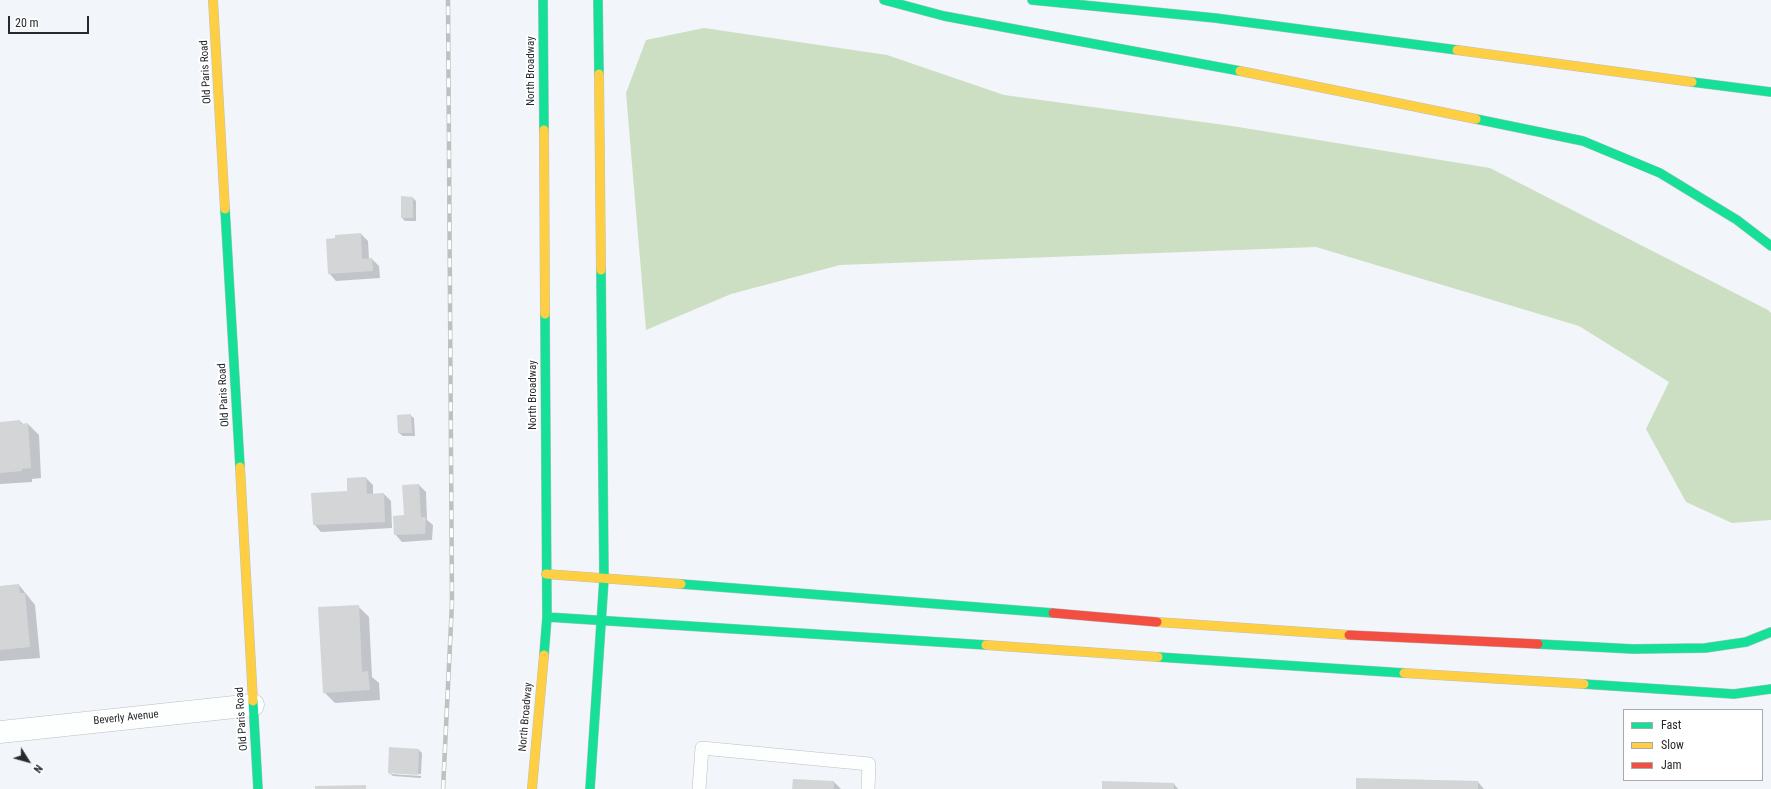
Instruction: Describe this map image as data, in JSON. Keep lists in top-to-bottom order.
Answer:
{
  "streets": {
    "main road": ["North Broadway", "Old Paris Road"],
    "street": ["Beverly Avenue"]
  },
  "crossings": [
    ["Old Paris Road", "Beverly Avenue"]
  ],
  "legend": ["Fast", "Slow", "Jam"],
  "scale_bar": "20 m",
  "north": "bottom right"
}
